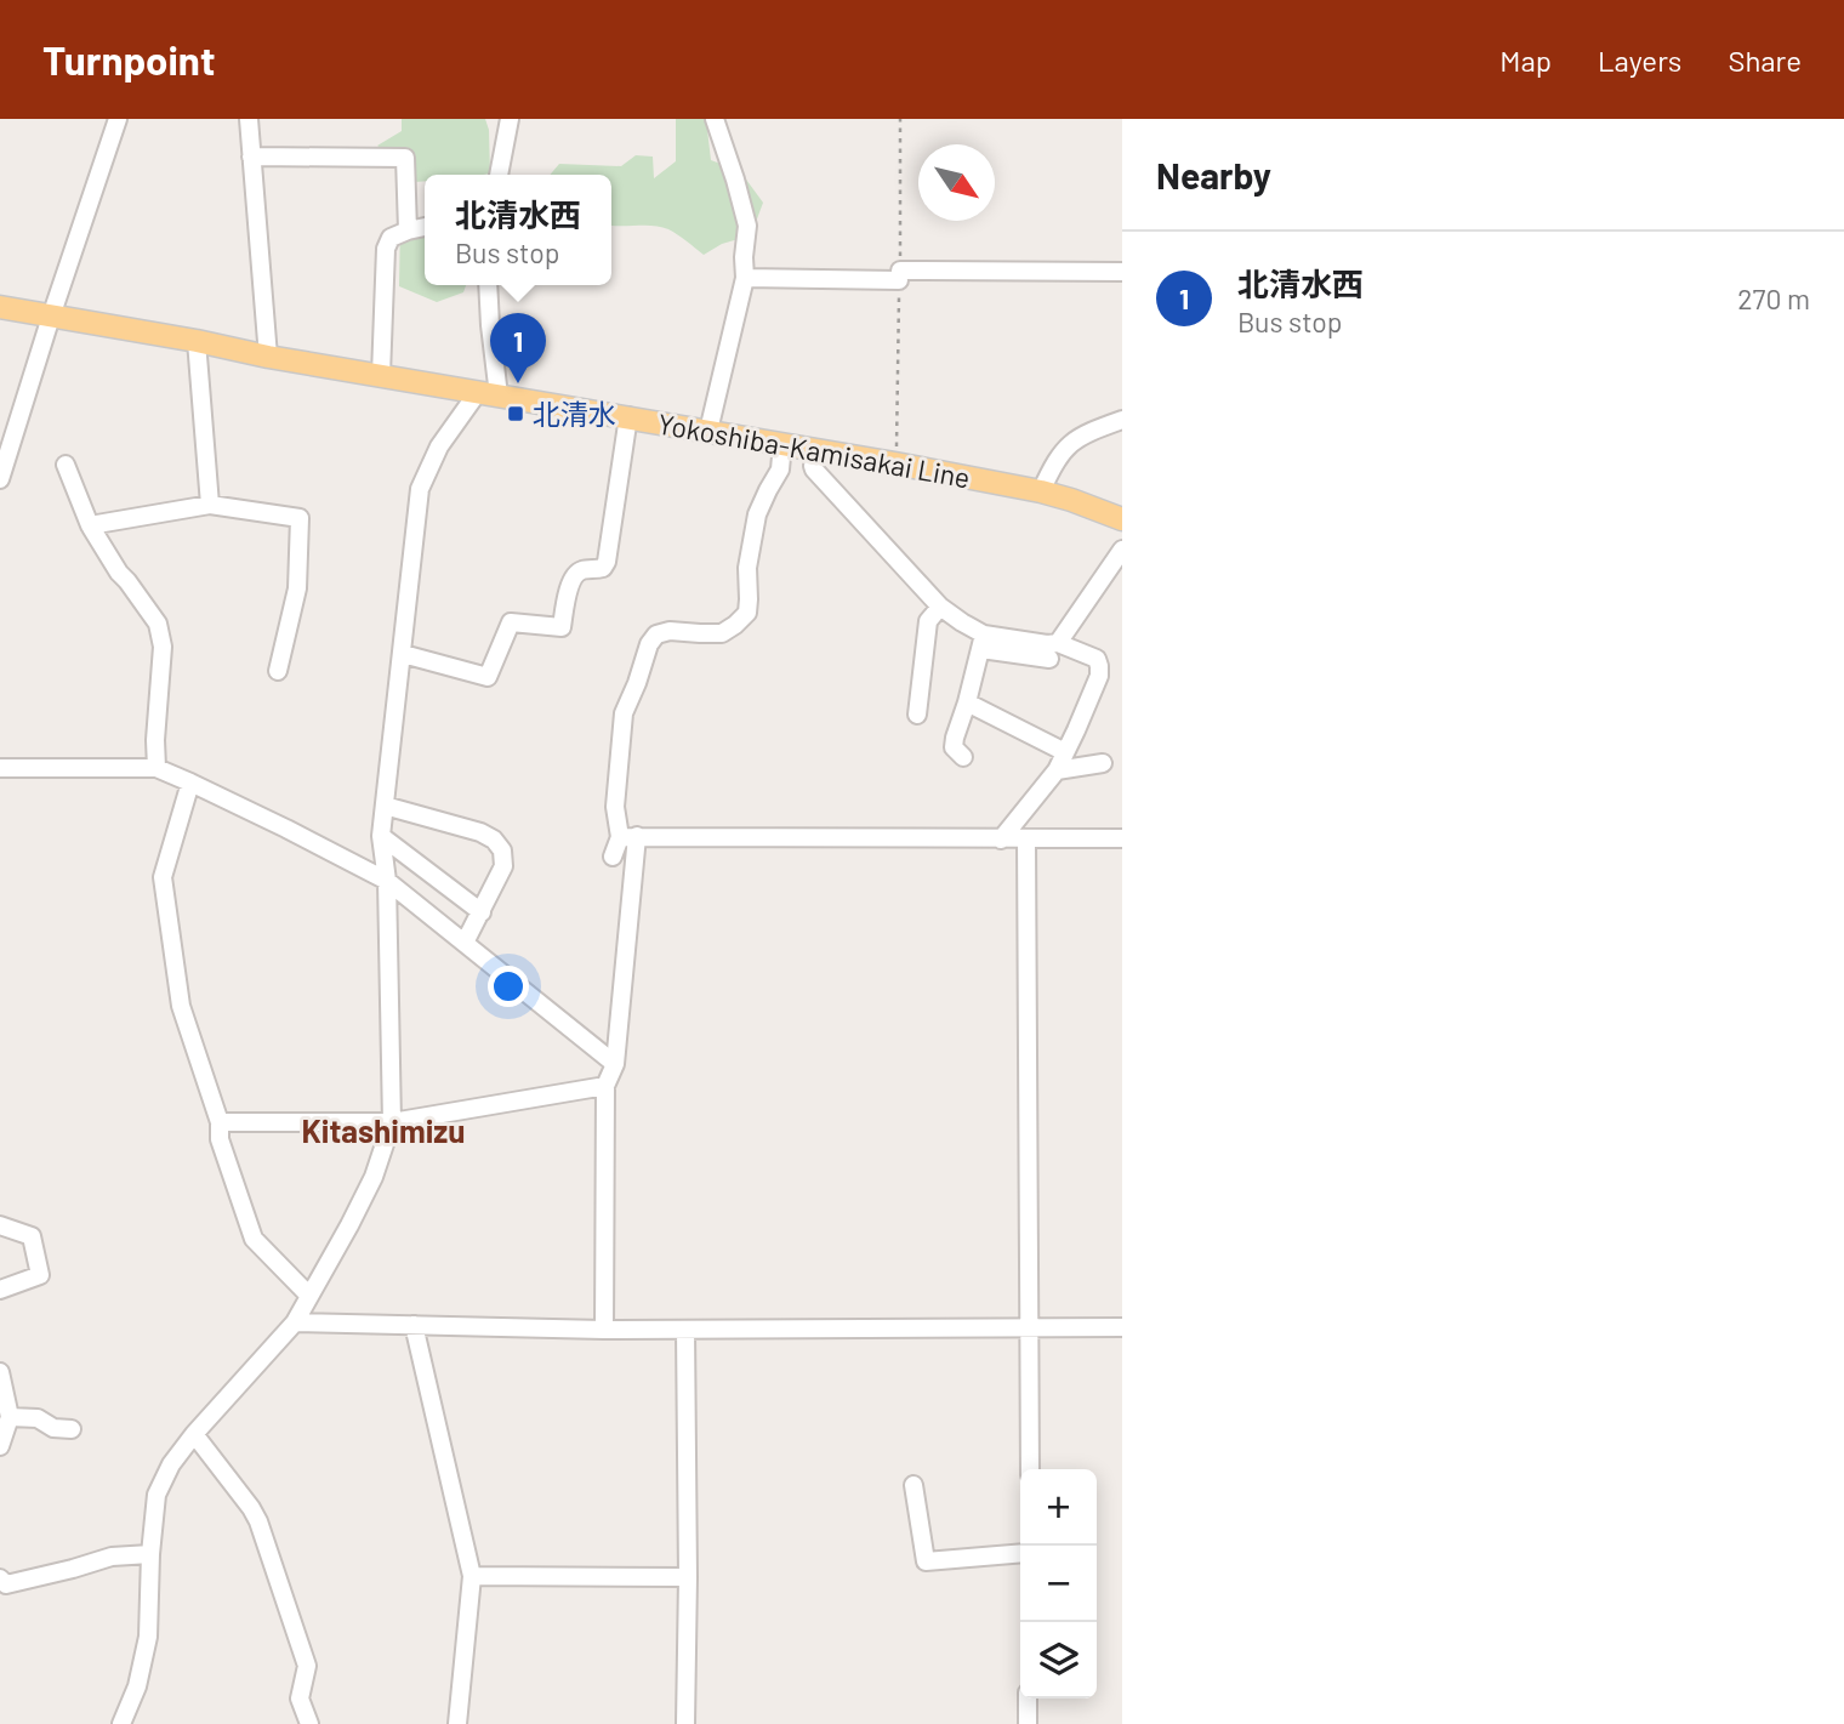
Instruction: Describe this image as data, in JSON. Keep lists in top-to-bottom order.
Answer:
{
  "streets": {
    "main road": ["Yokoshiba-Kamisakai Line"]
  },
  "districts": ["Kitashimizu"],
  "places": {
    "transit": ["北清水"]
  },
  "north": "bottom right",
  "page": {
    "header": "Turnpoint",
    "nav": ["Map", "Layers", "Share"],
    "heading": "Nearby",
    "popup": ["北清水西", "Bus stop"],
    "list": [
      {
        "mark": "1",
        "name": "北清水西",
        "note": "Bus stop",
        "value": "270 m"
      }
    ],
    "pins": "1",
    "map_buttons": ["+", "−"]
  }
}
